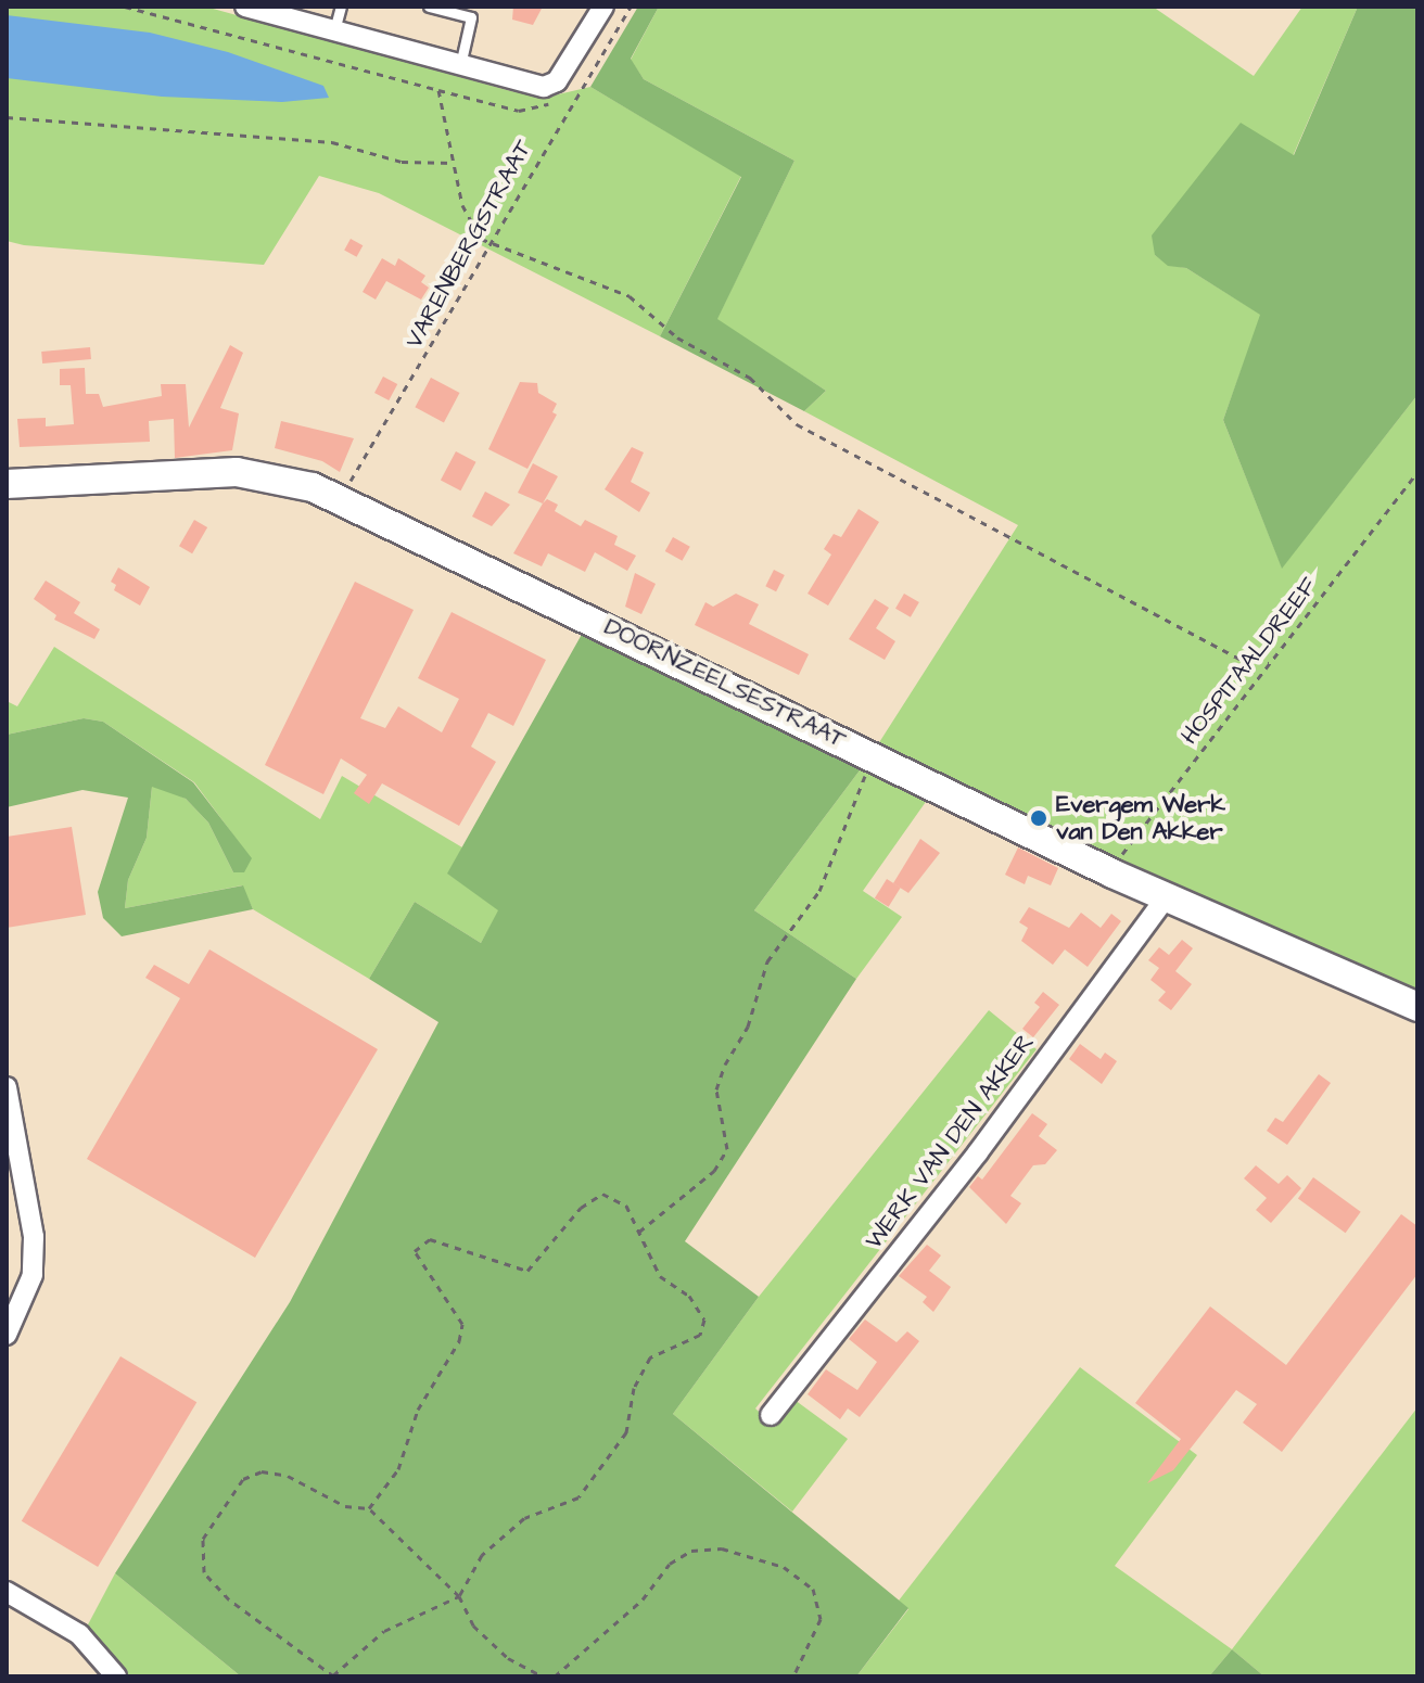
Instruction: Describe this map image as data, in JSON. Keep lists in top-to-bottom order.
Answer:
{
  "streets": {
    "main road": ["DOORNZEELSESTRAAT"],
    "street": ["WERK VAN DEN AKKER"],
    "path": ["VARENBERGSTRAAT", "HOSPITAALDREEF"]
  },
  "crossings": [
    ["VARENBERGSTRAAT", "DOORNZEELSESTRAAT"],
    ["HOSPITAALDREEF", "DOORNZEELSESTRAAT"],
    ["DOORNZEELSESTRAAT", "WERK VAN DEN AKKER"]
  ],
  "places": ["Evergem Werk van Den Akker"]
}
